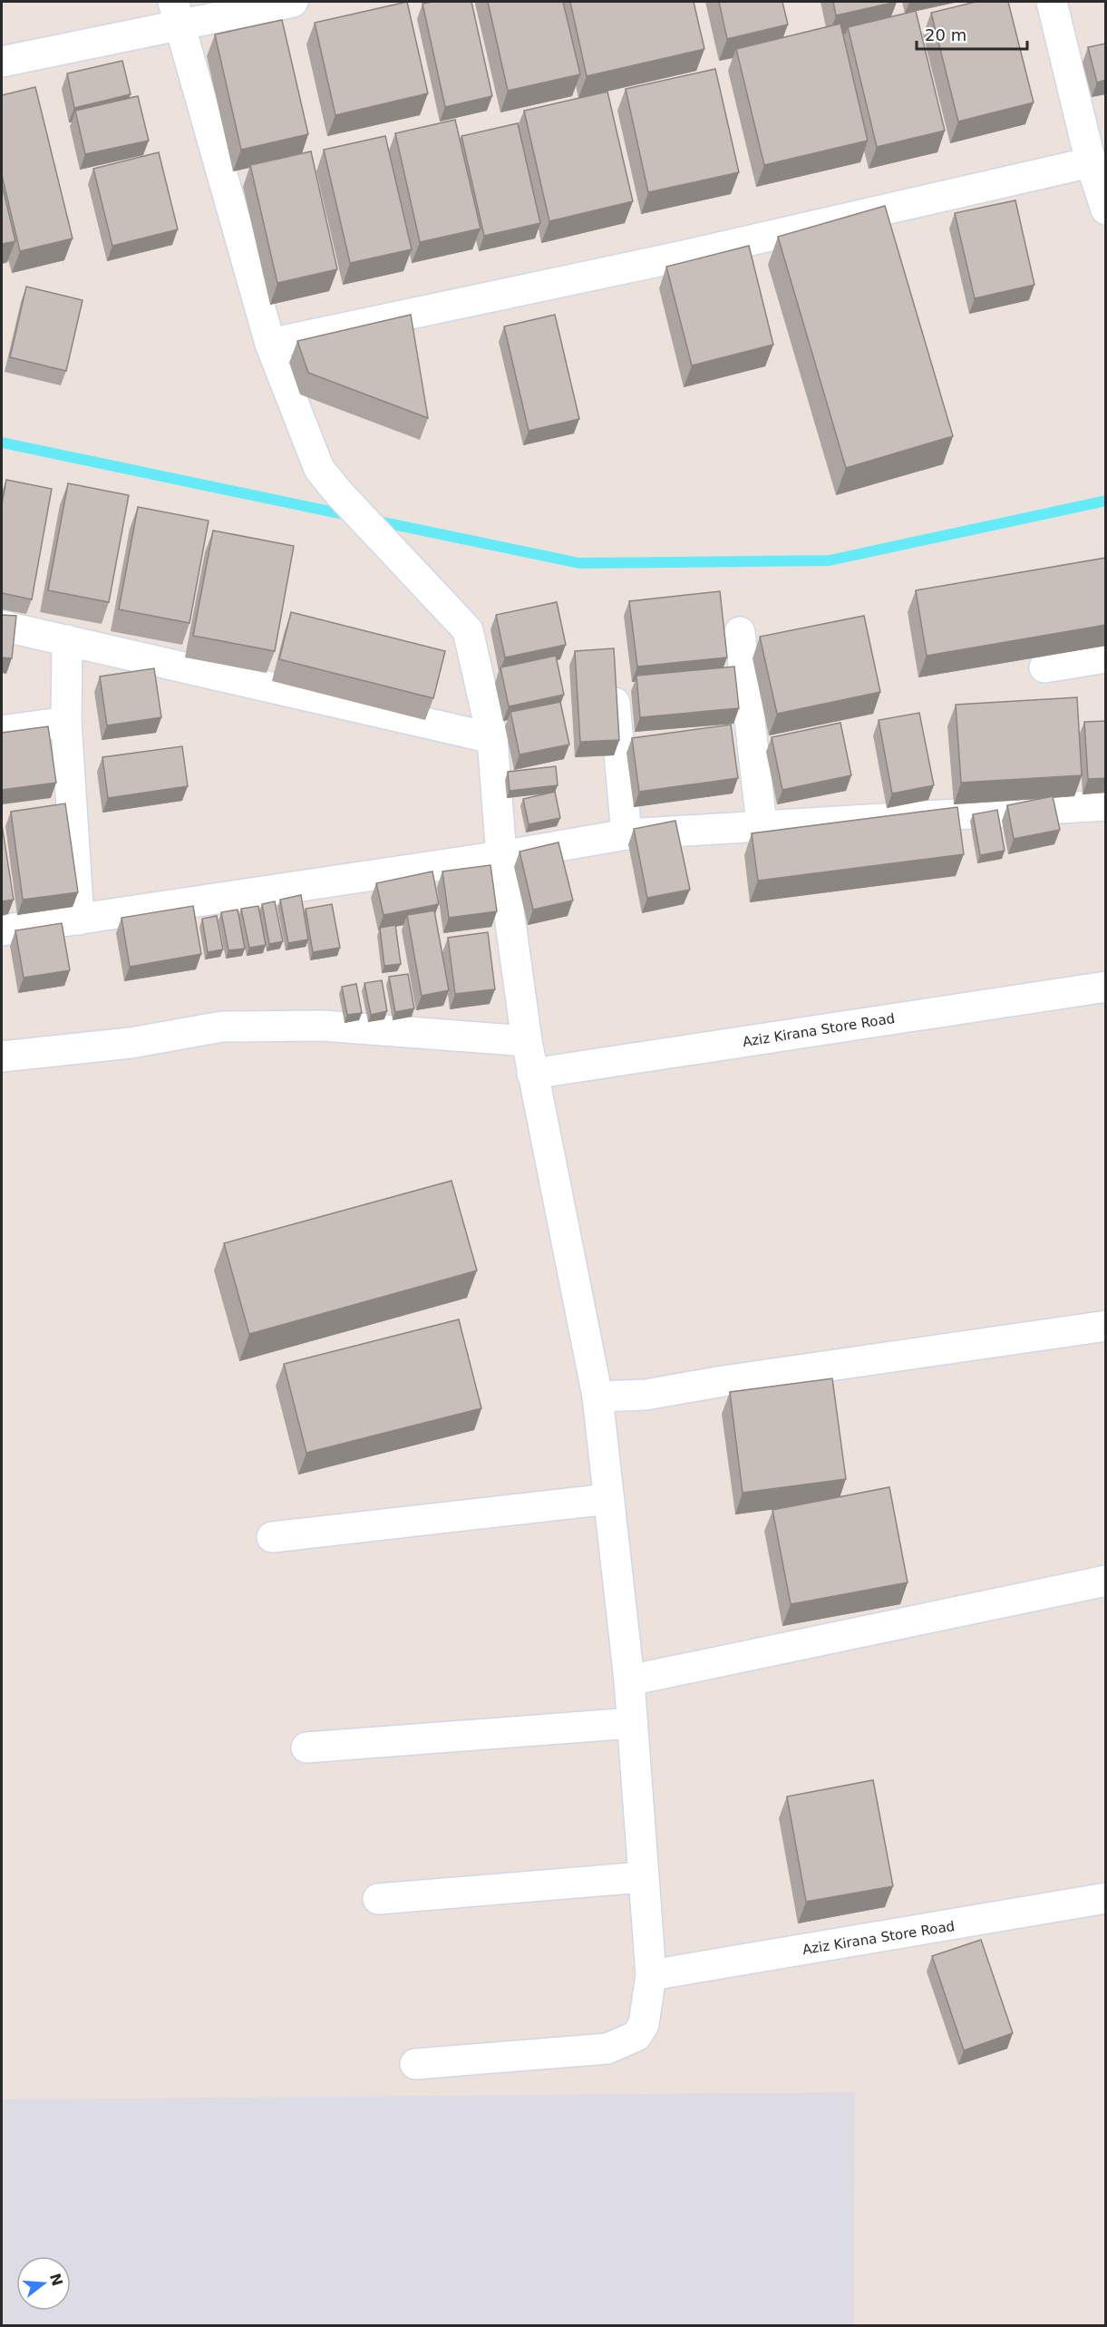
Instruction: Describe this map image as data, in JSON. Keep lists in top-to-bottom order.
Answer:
{
  "streets": {
    "street": ["Aziz Kirana Store Road"]
  },
  "scale_bar": "20 m",
  "north": "right"
}
